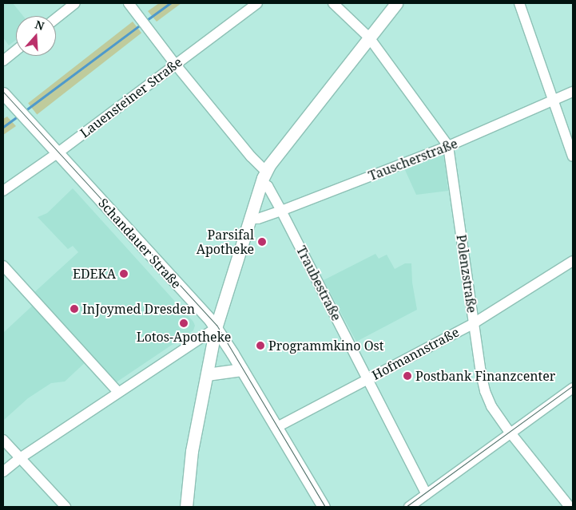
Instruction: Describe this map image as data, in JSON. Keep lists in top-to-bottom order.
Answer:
{
  "streets": {
    "main road": ["Schandauer Straße"],
    "street": [
      "Lauensteiner Straße",
      "Tauscherstraße",
      "Polenzstraße",
      "Traubestraße",
      "Hofmannstraße"
    ]
  },
  "crossings": [
    ["Lauensteiner Straße", "Schandauer Straße"],
    ["Lauensteiner Straße", "Traubestraße"],
    ["Tauscherstraße", "Polenzstraße"],
    ["Tauscherstraße", "Traubestraße"],
    ["Schandauer Straße", "Hofmannstraße"],
    ["Polenzstraße", "Hofmannstraße"],
    ["Traubestraße", "Hofmannstraße"]
  ],
  "places": [
    "Parsifal Apotheke",
    "EDEKA",
    "InJoymed Dresden",
    "Lotos-Apotheke",
    "Programmkino Ost",
    "Postbank Finanzcenter"
  ],
  "north": "top"
}
